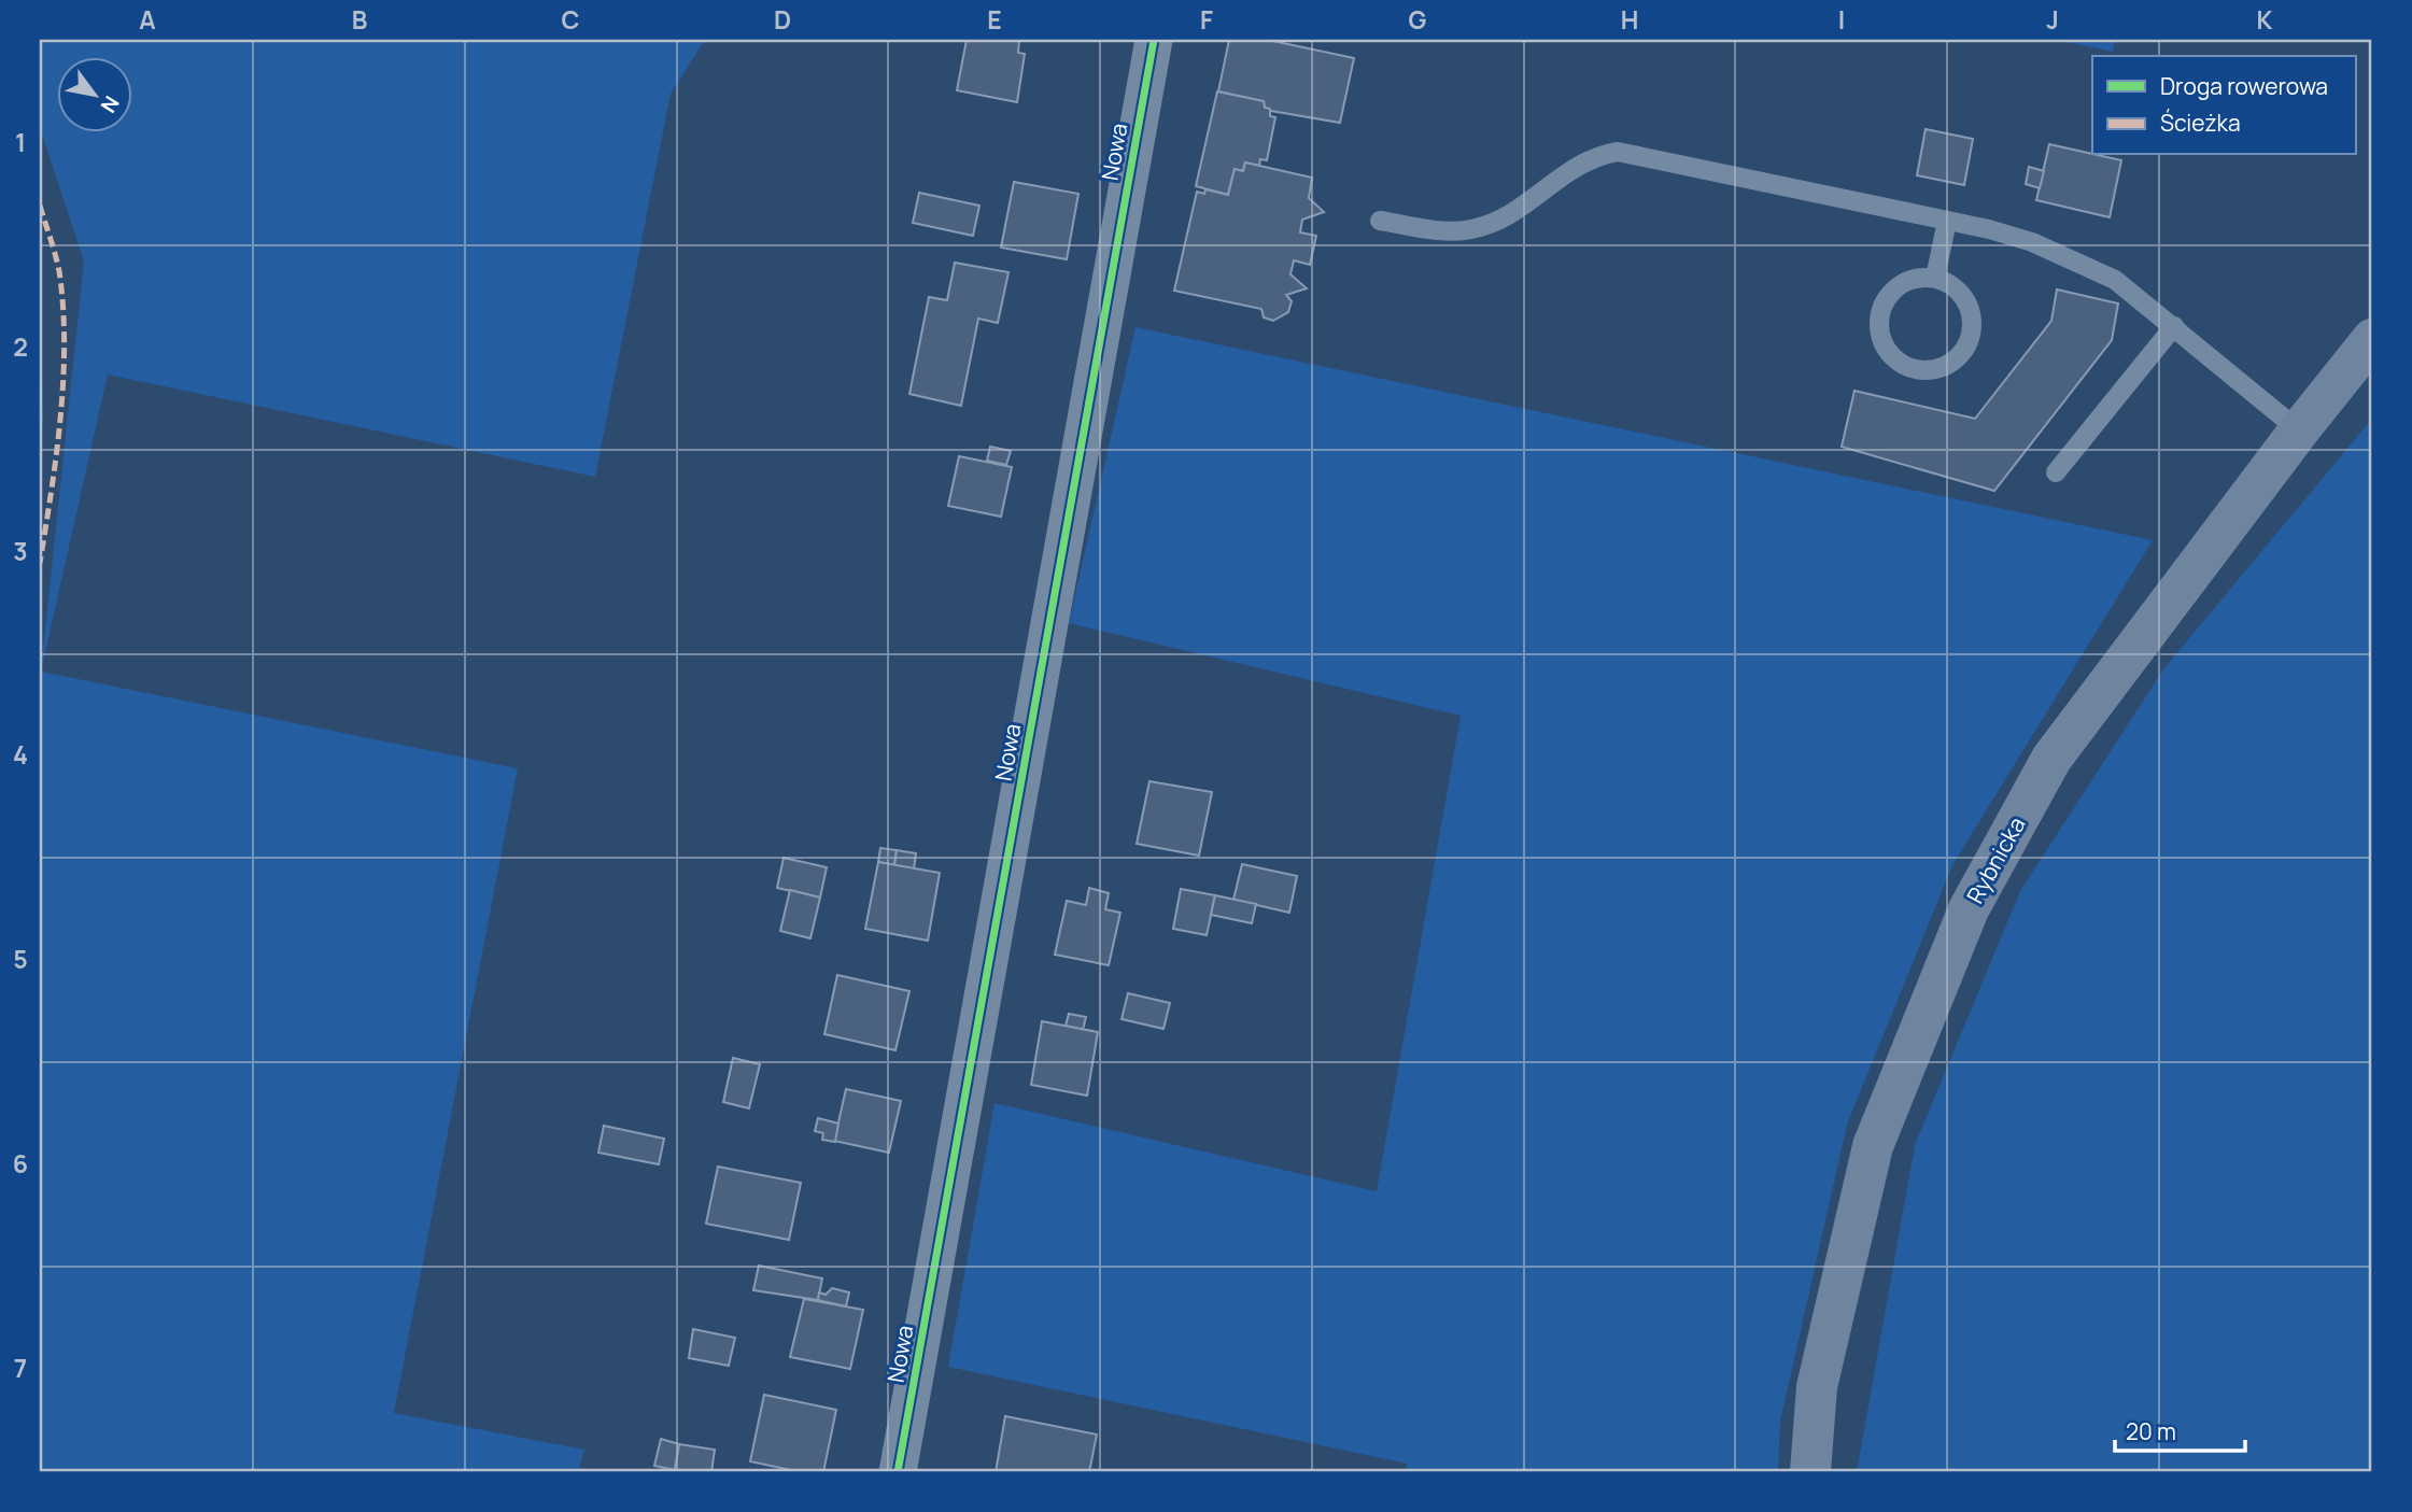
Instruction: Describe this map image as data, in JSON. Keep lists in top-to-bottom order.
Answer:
{
  "streets": {
    "main road": ["Rybnicka"],
    "street": ["Nowa"]
  },
  "legend": ["Droga rowerowa", "Ścieżka"],
  "scale_bar": "20 m",
  "north": "bottom right",
  "grid": {
    "columns": [
      "A",
      "B",
      "C",
      "D",
      "E",
      "F",
      "G",
      "H",
      "I",
      "J",
      "K"
    ],
    "rows": [
      "1",
      "2",
      "3",
      "4",
      "5",
      "6",
      "7"
    ]
  }
}
